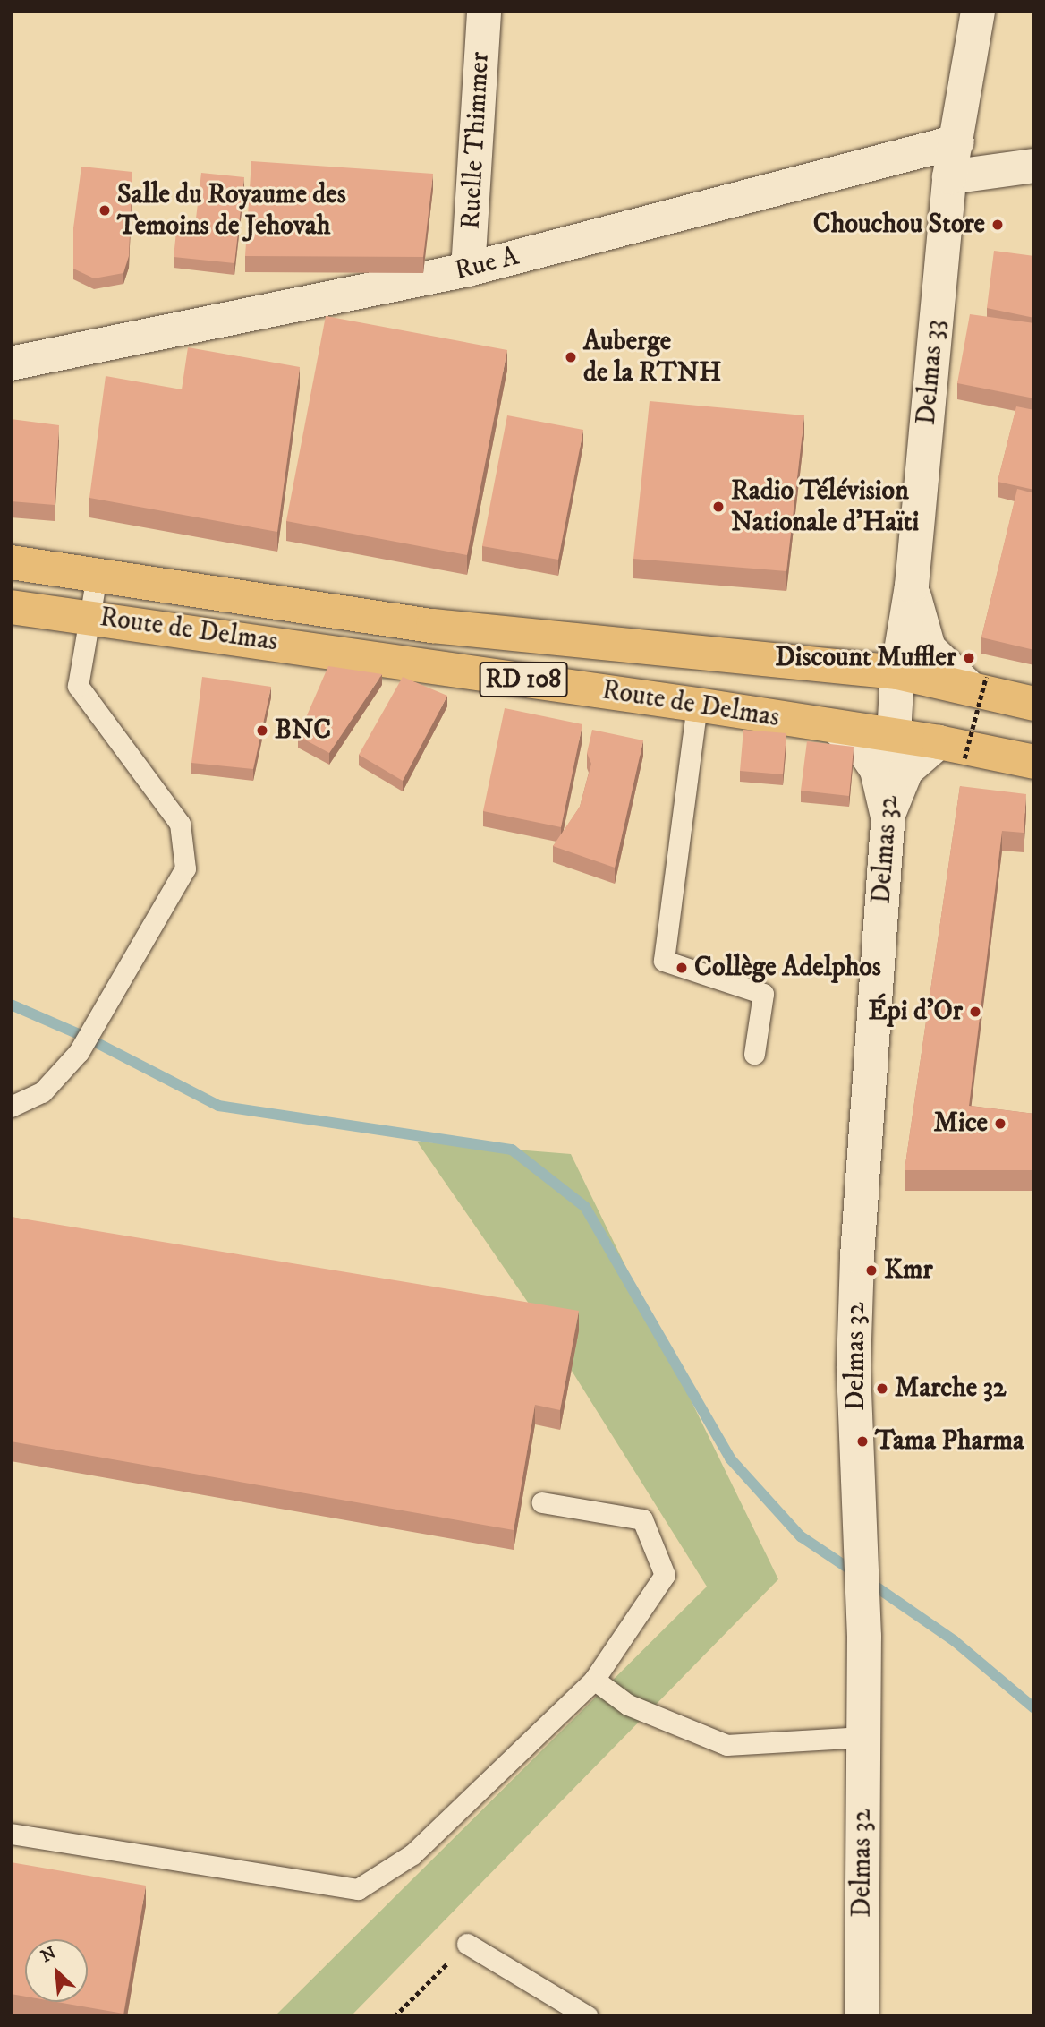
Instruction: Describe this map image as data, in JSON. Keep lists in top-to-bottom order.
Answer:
{
  "streets": {
    "main road": ["Route de Delmas", "RD 108"],
    "street": [
      "Ruelle Thimmer",
      "Rue A",
      "Delmas 33",
      "Delmas 32"
    ]
  },
  "crossings": [
    ["Ruelle Thimmer", "Rue A"],
    ["Rue A", "Delmas 33"],
    ["Delmas 33", "Route de Delmas"],
    ["Delmas 33", "Delmas 32"],
    ["Route de Delmas", "Delmas 32"]
  ],
  "places": [
    "Salle du Royaume des Temoins de Jehovah",
    "Chouchou Store",
    "Auberge de la RTNH",
    "Radio Télévision Nationale d'Haïti",
    "Discount Muffler",
    "BNC",
    "Collège Adelphos",
    "Épi d'Or",
    "Mice",
    "Kmr",
    "Marche 32",
    "Tama Pharma"
  ],
  "north": "top left"
}
